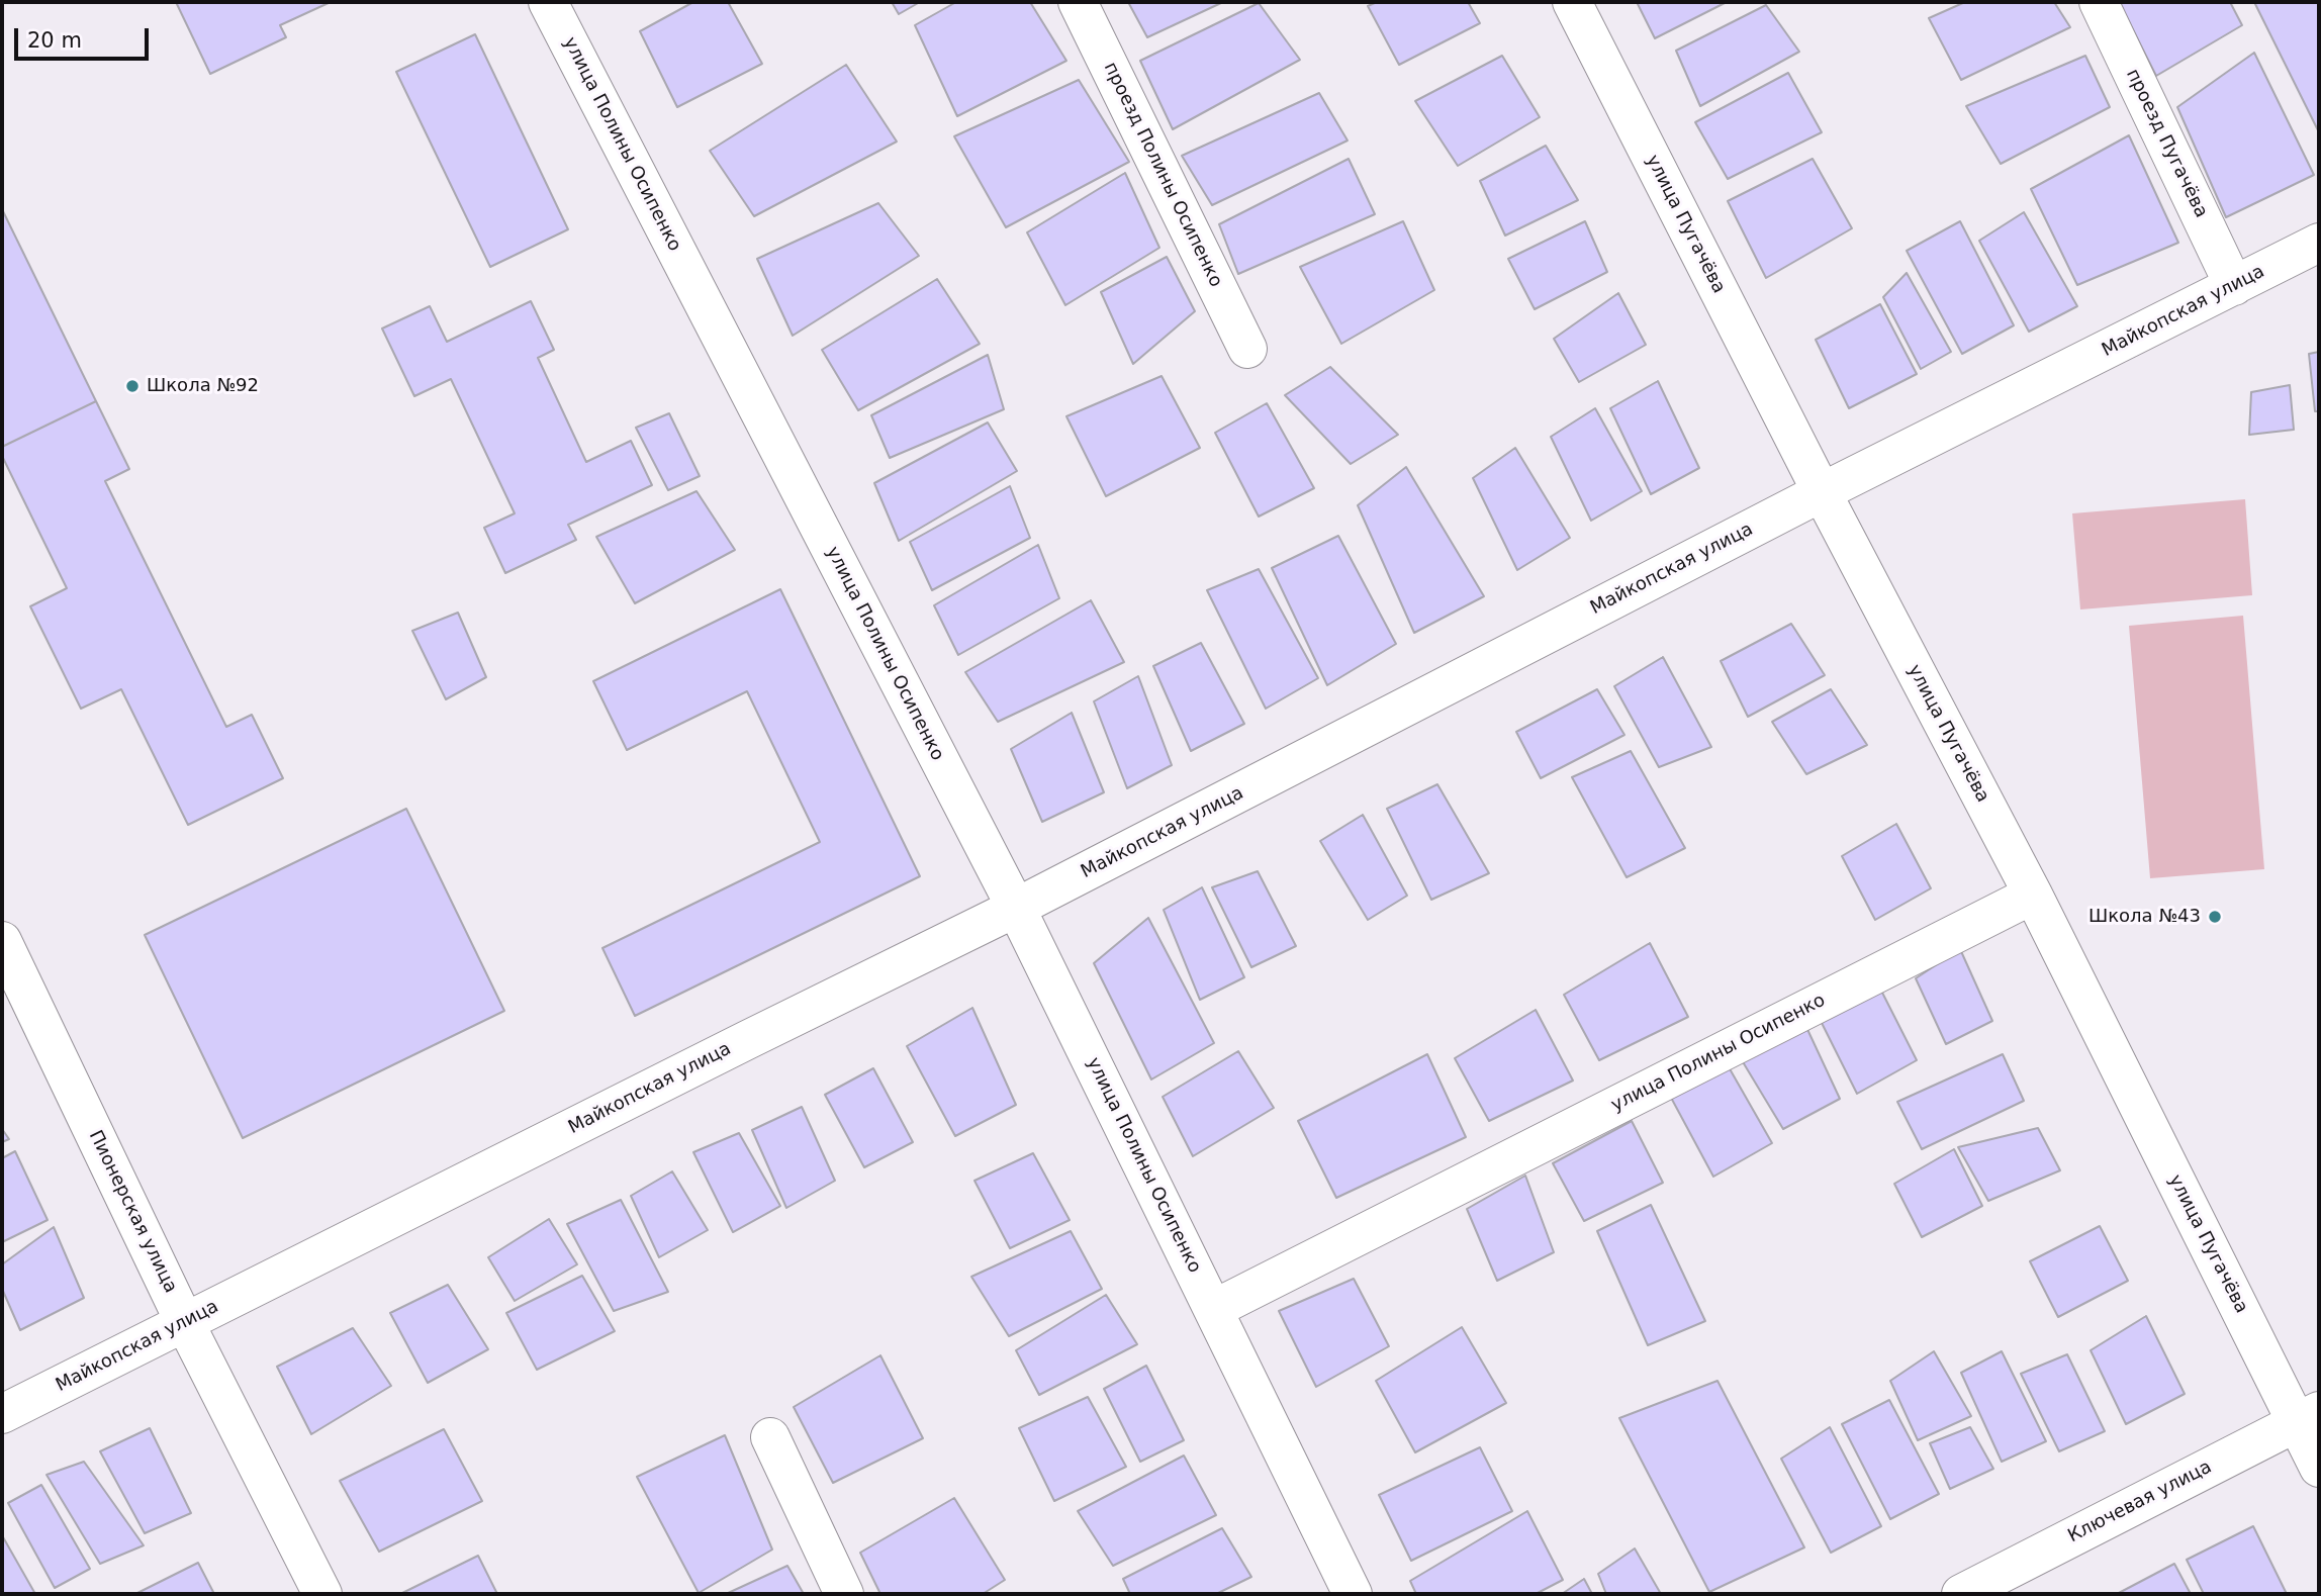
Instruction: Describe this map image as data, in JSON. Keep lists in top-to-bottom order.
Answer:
{
  "streets": {
    "street": [
      "проезд Пугачёва",
      "улица Полины Осипенко",
      "проезд Полины Осипенко",
      "улица Пугачёва",
      "Майкопская улица",
      "Пионерская улица",
      "Ключевая улица"
    ]
  },
  "crossings": [
    ["проезд Пугачёва", "Майкопская улица"],
    ["улица Полины Осипенко", "улица Пугачёва"],
    ["улица Полины Осипенко", "Майкопская улица"],
    ["улица Пугачёва", "Майкопская улица"],
    ["улица Пугачёва", "Ключевая улица"],
    ["Майкопская улица", "Пионерская улица"]
  ],
  "places": ["Школа №92", "Школа №43"],
  "scale_bar": "20 m"
}
